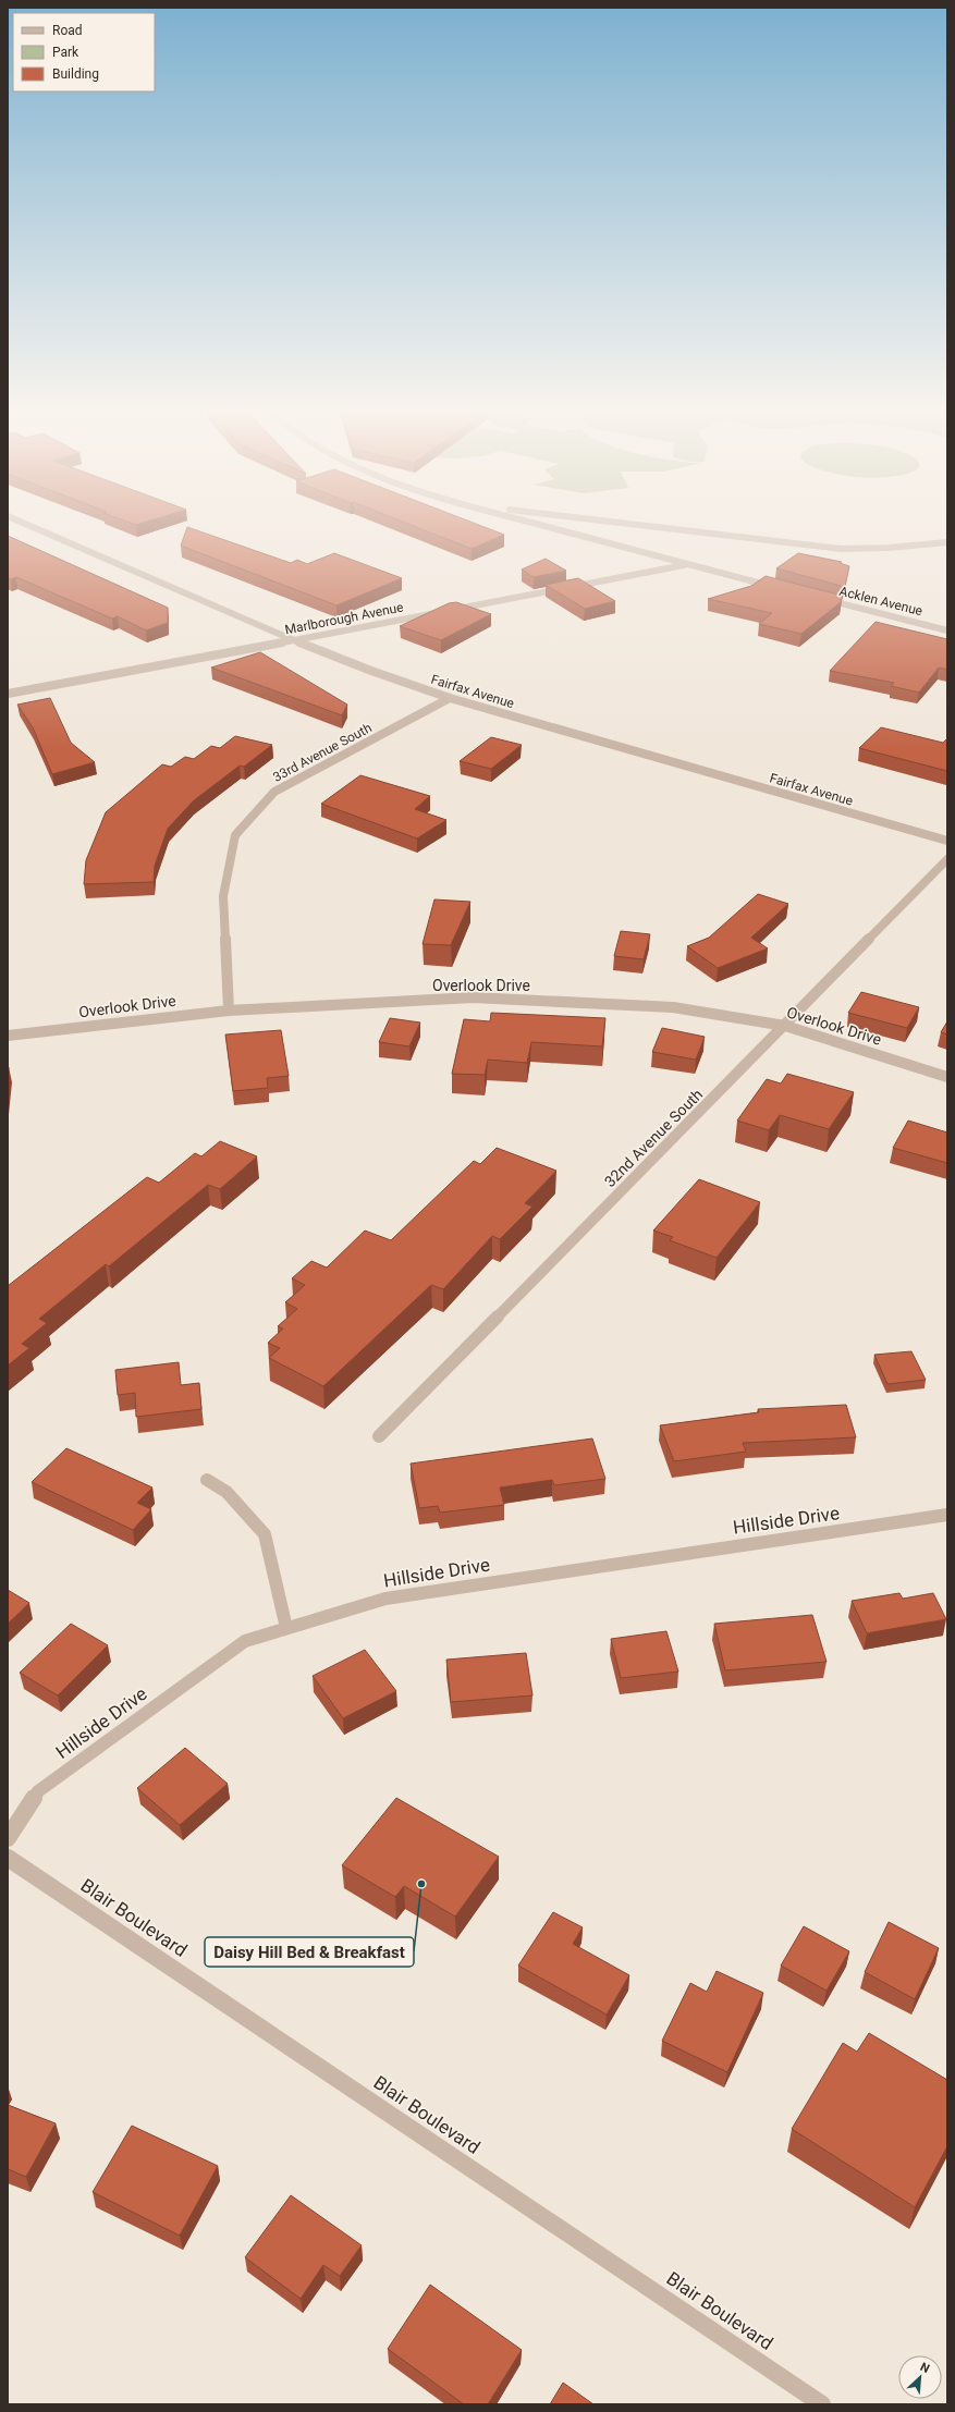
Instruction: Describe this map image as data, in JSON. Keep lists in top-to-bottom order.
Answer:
{
  "streets": {
    "street": [
      "Acklen Avenue",
      "Marlborough Avenue",
      "Fairfax Avenue",
      "33rd Avenue South",
      "Overlook Drive",
      "32nd Avenue South",
      "Hillside Drive",
      "Blair Boulevard"
    ]
  },
  "crossings": [
    ["Marlborough Avenue", "Fairfax Avenue"],
    ["Fairfax Avenue", "33rd Avenue South"],
    ["33rd Avenue South", "Overlook Drive"],
    ["Overlook Drive", "32nd Avenue South"]
  ],
  "places": ["Daisy Hill Bed & Breakfast"],
  "legend": ["Road", "Park", "Building"],
  "north": "top right"
}
